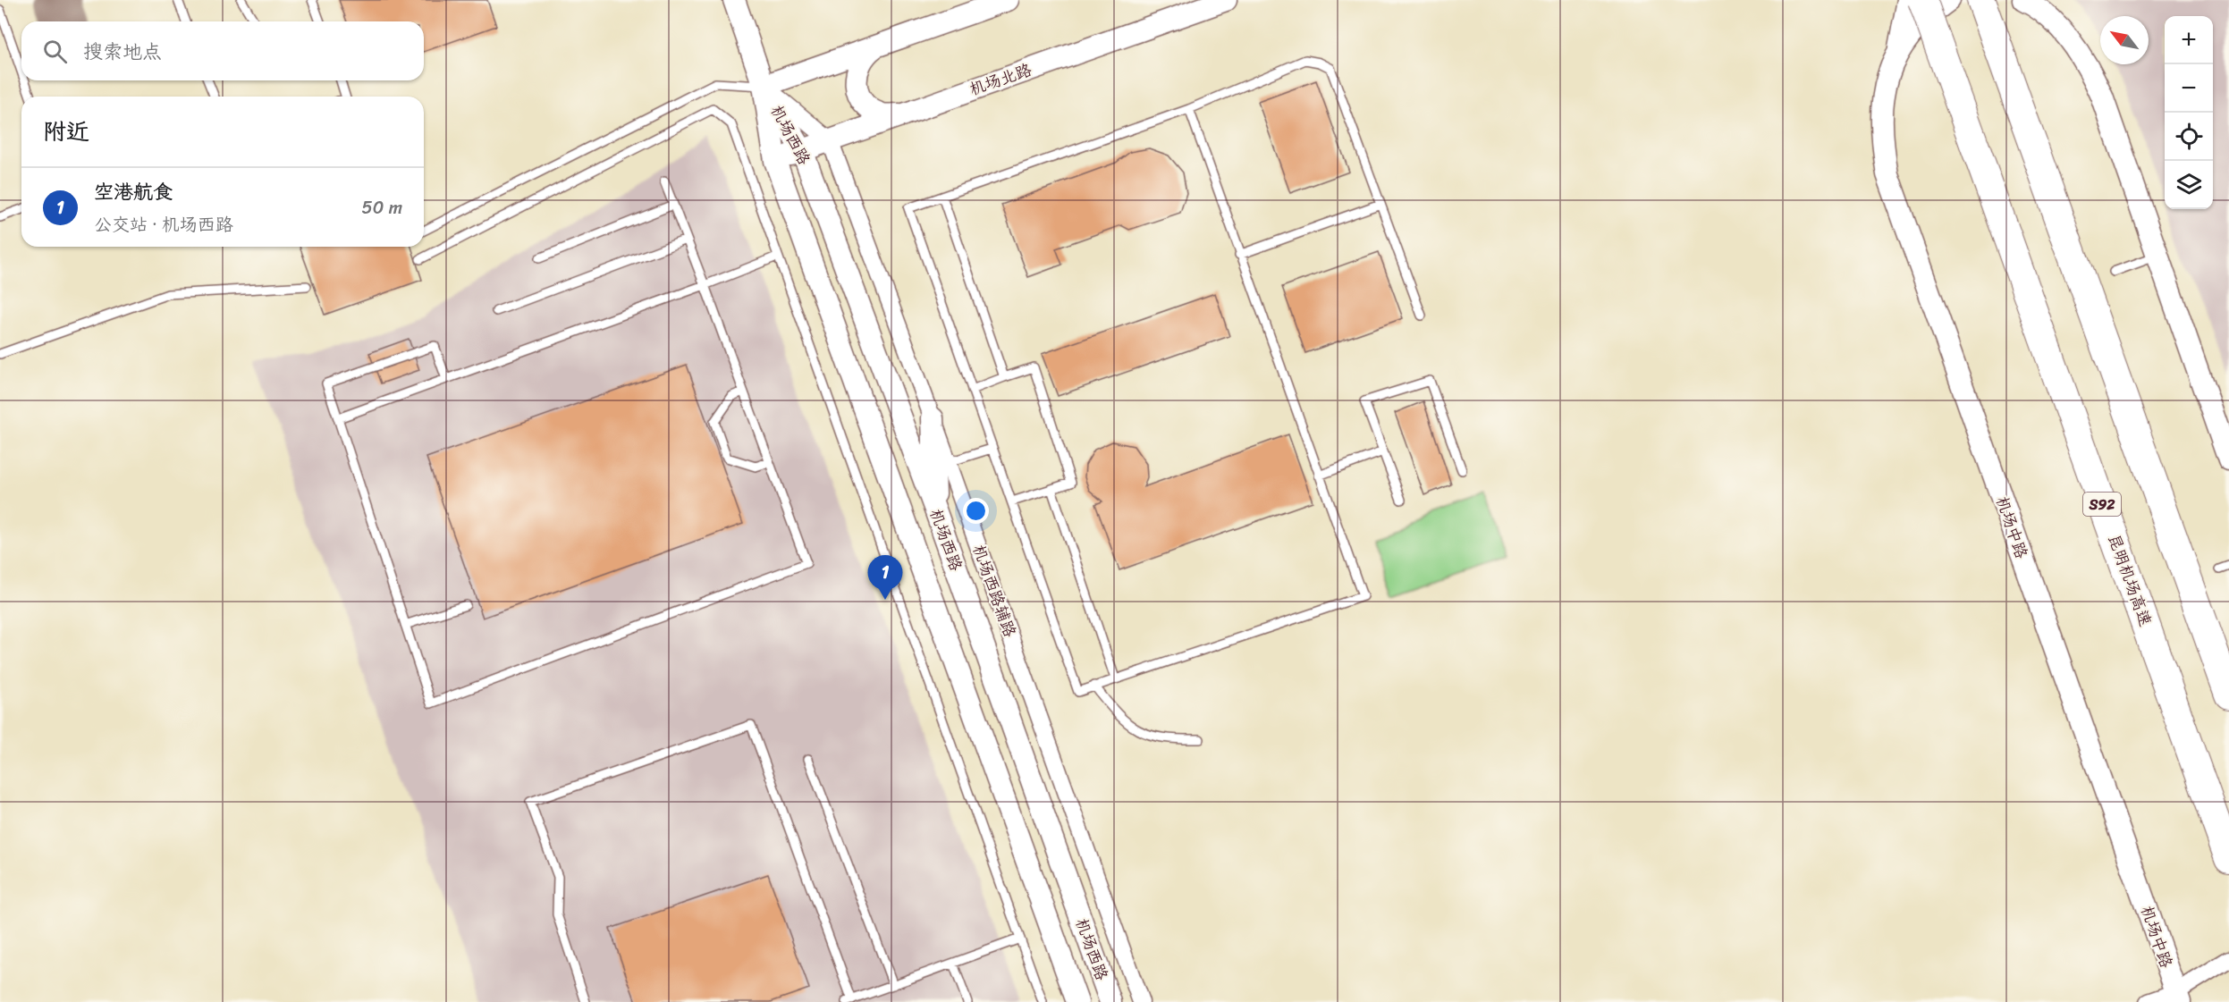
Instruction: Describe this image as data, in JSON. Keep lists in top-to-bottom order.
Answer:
{
  "streets": {
    "highway": ["S92", "昆明机场高速"],
    "main road": ["机场北路", "机场西路", "机场中路"],
    "street": ["机场西路辅路"]
  },
  "crossings": [
    ["机场北路", "机场西路"],
    ["机场北路", "机场西路辅路"]
  ],
  "north": "top left",
  "page": {
    "map_buttons": ["+", "−"],
    "search": "搜索地点",
    "heading": "附近",
    "list": [
      {
        "mark": "1",
        "name": "空港航食",
        "note": "公交站 · 机场西路",
        "value": "50 m"
      }
    ],
    "pins": "1"
  }
}
